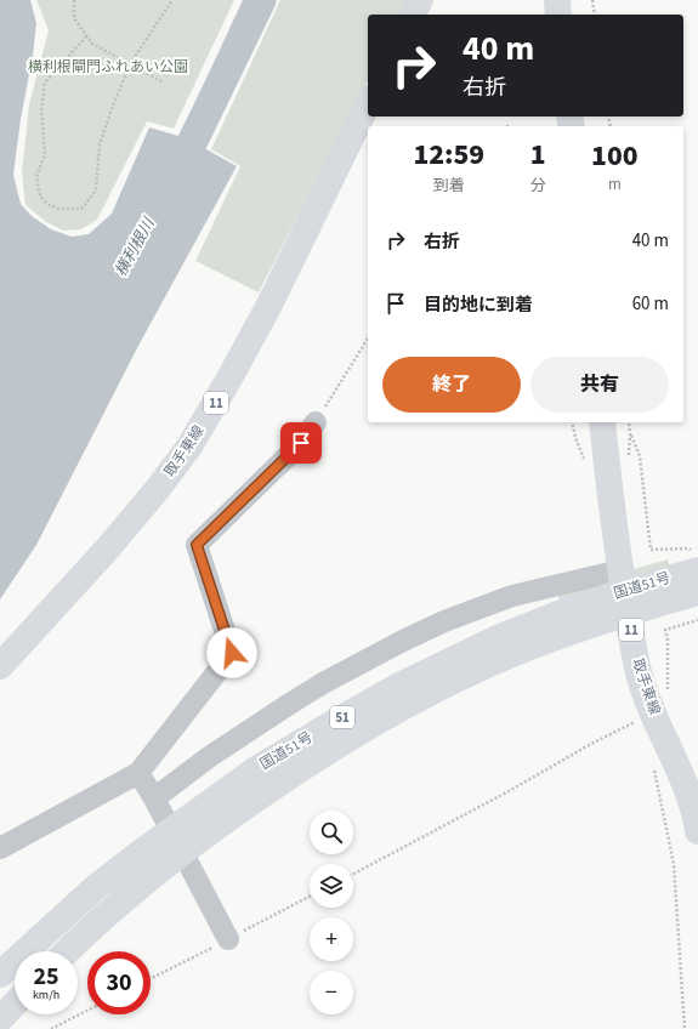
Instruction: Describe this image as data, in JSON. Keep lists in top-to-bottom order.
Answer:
{
  "streets": {
    "main road": [
      "11",
      "取手東線",
      "国道51号",
      "51"
    ]
  },
  "water": ["横利根川"],
  "parks": ["横利根閘門ふれあい公園"],
  "page": {
    "turn": ["40 m", "右折"],
    "eta": [
      "12:59",
      "到着",
      "1",
      "分",
      "100",
      "m"
    ],
    "list": [
      {
        "name": "右折",
        "value": "40 m"
      },
      {
        "name": "目的地に到着",
        "value": "60 m"
      }
    ],
    "buttons": ["終了", "共有"],
    "map_buttons": ["+", "−"],
    "speed": "25 km/h",
    "limit": "30"
  }
}
